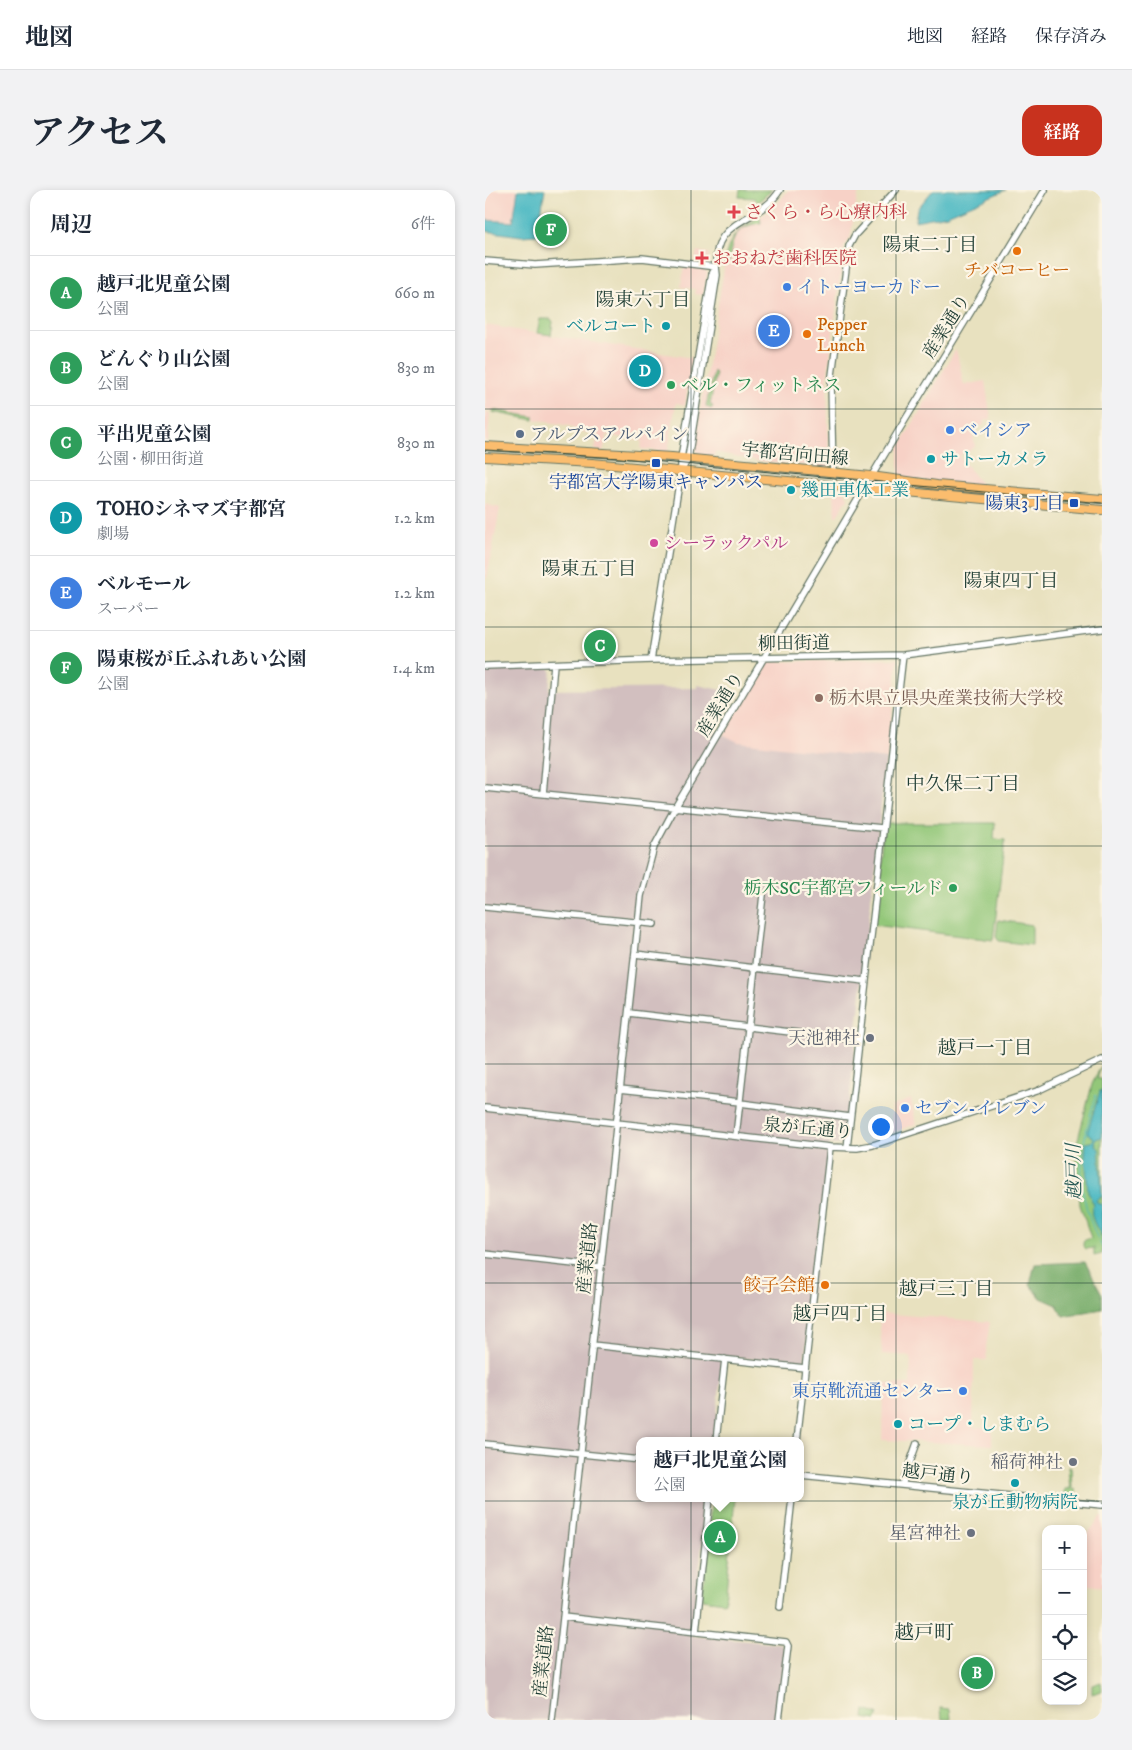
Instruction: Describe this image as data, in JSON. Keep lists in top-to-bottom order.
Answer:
{
  "streets": {
    "main road": ["宇都宮向田線"],
    "street": [
      "産業通り",
      "柳田街道",
      "泉が丘通り",
      "産業道路",
      "越戸通り"
    ]
  },
  "crossings": [
    ["産業通り", "宇都宮向田線"],
    ["産業通り", "柳田街道"],
    ["産業通り", "産業道路"],
    ["泉が丘通り", "産業道路"]
  ],
  "districts": [
    "陽東二丁目",
    "陽東六丁目",
    "陽東五丁目",
    "陽東四丁目",
    "中久保二丁目",
    "越戸一丁目",
    "越戸三丁目",
    "越戸四丁目",
    "越戸町"
  ],
  "water": ["越戸川"],
  "places": {
    "health": ["さくら・ら心療内科", "おおねだ歯科医院"],
    "other": [
      "チバコーヒー",
      "イトーヨーカドー",
      "ベルコート",
      "Pepper Lunch",
      "ベル・フィットネス",
      "ベイシア",
      "アルプスアルパイン",
      "サトーカメラ",
      "幾田車体工業",
      "シーラックパル",
      "栃木県立県央産業技術大学校",
      "栃木SC宇都宮フィールド",
      "天池神社",
      "セブン-イレブン",
      "餃子会館",
      "東京靴流通センター",
      "コープ・しまむら",
      "稲荷神社",
      "泉が丘動物病院",
      "星宮神社"
    ],
    "transit": ["宇都宮大学陽東キャンパス", "陽東3丁目"]
  },
  "page": {
    "header": "地図",
    "nav": ["地図", "経路", "保存済み"],
    "title": "アクセス",
    "buttons": "経路",
    "heading": ["周辺", "6件"],
    "pins": [
      "F",
      "E",
      "D",
      "C",
      "A",
      "B"
    ],
    "list": [
      {
        "mark": "A",
        "name": "越戸北児童公園",
        "note": "公園",
        "value": "660 m"
      },
      {
        "mark": "B",
        "name": "どんぐり山公園",
        "note": "公園",
        "value": "830 m"
      },
      {
        "mark": "C",
        "name": "平出児童公園",
        "note": "公園 · 柳田街道",
        "value": "830 m"
      },
      {
        "mark": "D",
        "name": "TOHOシネマズ宇都宮",
        "note": "劇場",
        "value": "1.2 km"
      },
      {
        "mark": "E",
        "name": "ベルモール",
        "note": "スーパー",
        "value": "1.2 km"
      },
      {
        "mark": "F",
        "name": "陽東桜が丘ふれあい公園",
        "note": "公園",
        "value": "1.4 km"
      }
    ],
    "popup": ["越戸北児童公園", "公園"],
    "map_buttons": ["+", "−"]
  }
}
